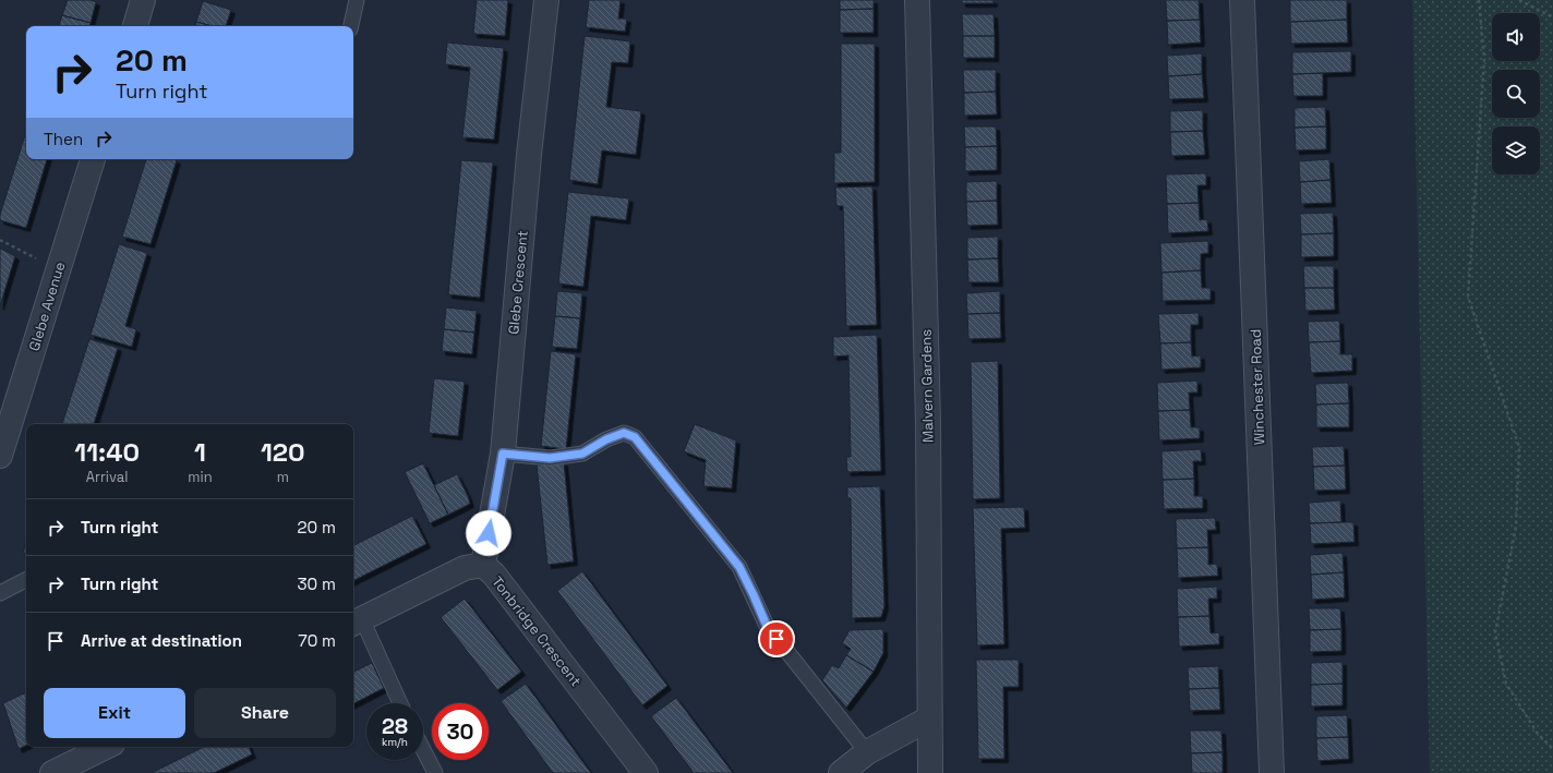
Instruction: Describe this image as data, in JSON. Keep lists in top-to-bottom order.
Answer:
{
  "streets": {
    "street": [
      "Glebe Crescent",
      "Glebe Avenue",
      "Malvern Gardens",
      "Winchester Road",
      "Tonbridge Crescent"
    ]
  },
  "crossings": [
    ["Glebe Crescent", "Tonbridge Crescent"]
  ],
  "page": {
    "turn": ["20 m", "Turn right"],
    "then": "Then",
    "eta": [
      "11:40",
      "Arrival",
      "1",
      "min",
      "120",
      "m"
    ],
    "list": [
      {
        "name": "Turn right",
        "value": "20 m"
      },
      {
        "name": "Turn right",
        "value": "30 m"
      },
      {
        "name": "Arrive at destination",
        "value": "70 m"
      }
    ],
    "buttons": ["Exit", "Share"],
    "speed": "28 km/h",
    "limit": "30"
  }
}
